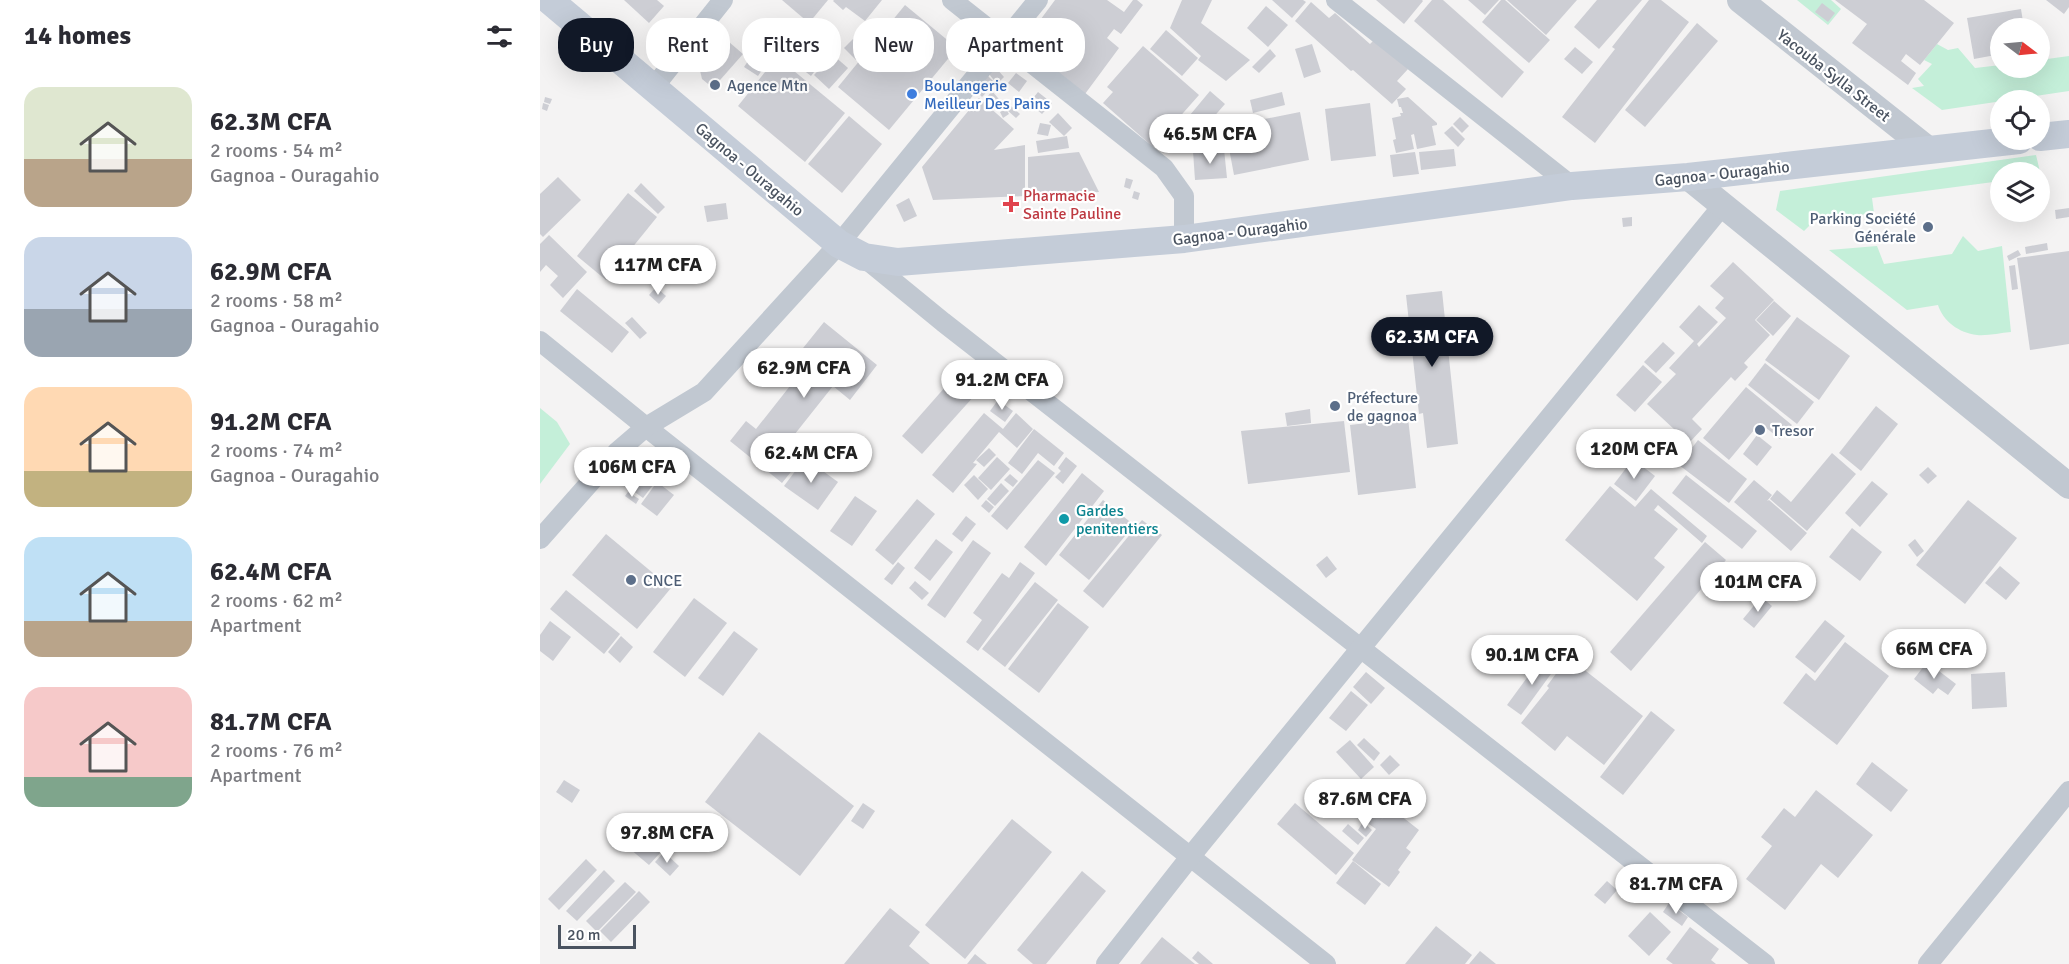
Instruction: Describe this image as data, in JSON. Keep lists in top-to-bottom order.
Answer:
{
  "streets": {
    "main road": ["Gagnoa - Ouragahio"],
    "street": ["Yacouba Sylla Street"]
  },
  "crossings": [
    ["Yacouba Sylla Street", "Gagnoa - Ouragahio"]
  ],
  "places": {
    "other": [
      "Agence Mtn",
      "Boulangerie Meilleur Des Pains",
      "Parking Société Générale",
      "Préfecture de gagnoa",
      "Tresor",
      "Gardes penitentiers",
      "CNCE"
    ],
    "health": ["Pharmacie Sainte Pauline"]
  },
  "scale_bar": "20 m",
  "north": "right",
  "page": {
    "heading": "14 homes",
    "chip": [
      "Buy",
      "Rent",
      "Filters",
      "New",
      "Apartment"
    ],
    "list": [
      {
        "name": "62.3M CFA",
        "note": "2 rooms · 54 m² · Gagnoa - Ouragahio"
      },
      {
        "name": "62.9M CFA",
        "note": "2 rooms · 58 m² · Gagnoa - Ouragahio"
      },
      {
        "name": "91.2M CFA",
        "note": "2 rooms · 74 m² · Gagnoa - Ouragahio"
      },
      {
        "name": "62.4M CFA",
        "note": "2 rooms · 62 m² · Apartment"
      },
      {
        "name": "81.7M CFA",
        "note": "2 rooms · 76 m² · Apartment"
      }
    ],
    "price": [
      "46.5M CFA",
      "117M CFA",
      "62.3M CFA",
      "62.9M CFA",
      "91.2M CFA",
      "120M CFA",
      "62.4M CFA",
      "106M CFA",
      "101M CFA",
      "66M CFA",
      "90.1M CFA",
      "87.6M CFA",
      "97.8M CFA",
      "81.7M CFA"
    ],
    "scale": "20 m"
  }
}
